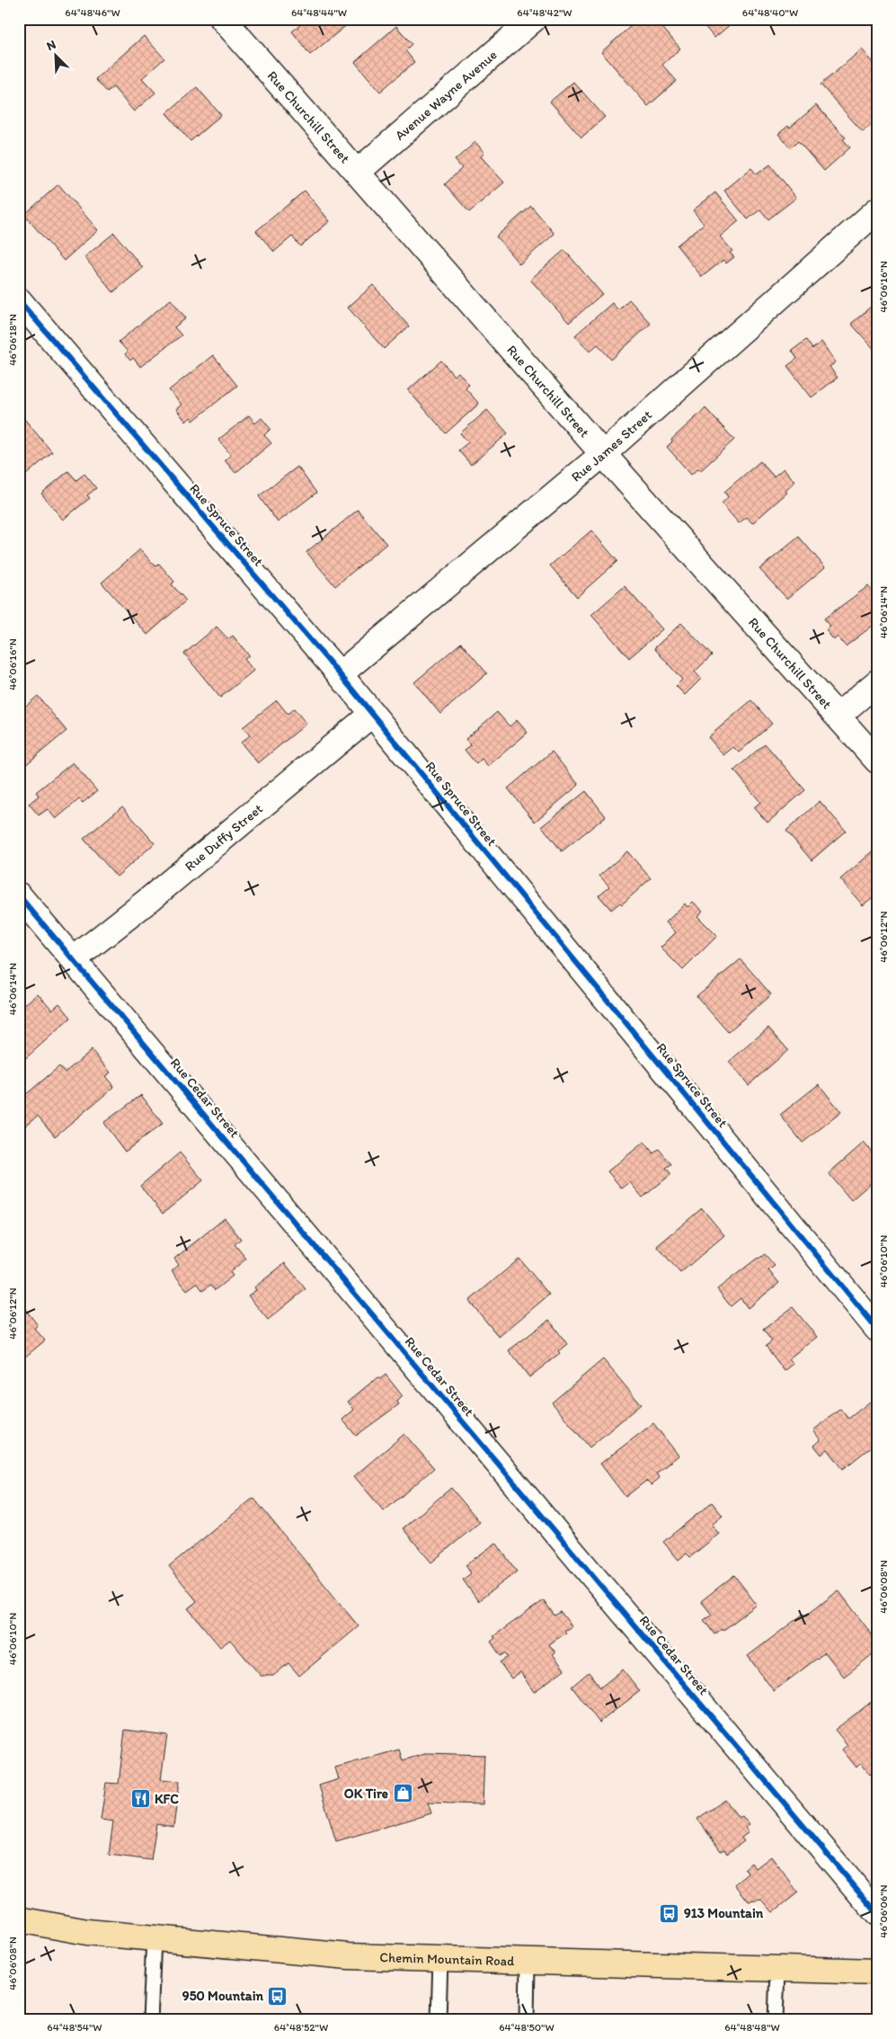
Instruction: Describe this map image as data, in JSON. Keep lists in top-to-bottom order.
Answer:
{
  "streets": {
    "main road": ["Chemin Mountain Road"],
    "street": [
      "Avenue Wayne Avenue",
      "Rue Churchill Street",
      "Rue James Street",
      "Rue Spruce Street",
      "Rue Duffy Street",
      "Rue Cedar Street"
    ]
  },
  "crossings": [
    ["Avenue Wayne Avenue", "Rue Churchill Street"],
    ["Rue Churchill Street", "Rue James Street"],
    ["Rue James Street", "Rue Spruce Street"],
    ["Rue Spruce Street", "Rue Duffy Street"],
    ["Rue Duffy Street", "Rue Cedar Street"]
  ],
  "places": {
    "shop": ["OK Tire"],
    "restaurant": ["KFC"],
    "bus stop": ["913 Mountain", "950 Mountain"]
  },
  "north": "top left",
  "coordinates": [
    "64°48'46\"W",
    "64°48'44\"W",
    "64°48'42\"W",
    "64°48'40\"W",
    "46°06'16\"N",
    "46°06'18\"N",
    "46°06'14\"N",
    "46°06'12\"N",
    "46°06'10\"N",
    "46°06'08\"N",
    "46°06'06\"N",
    "64°48'54\"W",
    "64°48'52\"W",
    "64°48'50\"W",
    "64°48'48\"W"
  ]
}
